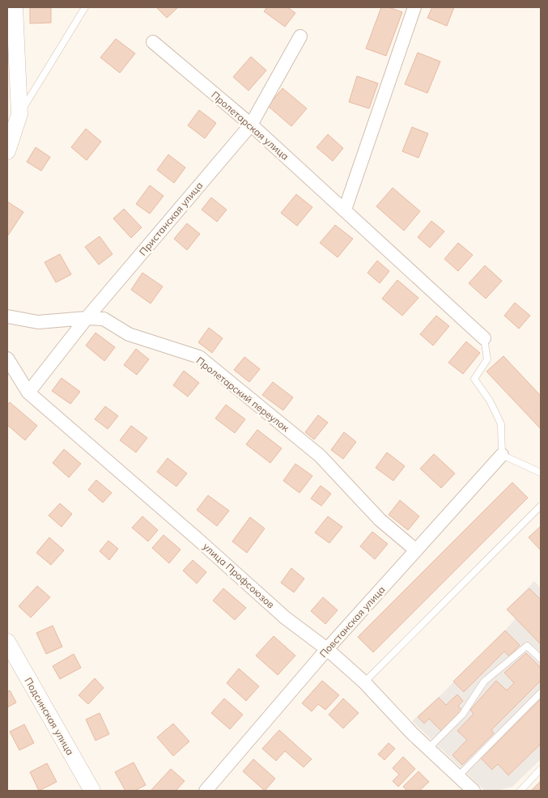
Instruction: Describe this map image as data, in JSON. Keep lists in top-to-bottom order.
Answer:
{
  "streets": {
    "street": [
      "Пролетарская улица",
      "Пристанская улица",
      "Пролетарский переулок",
      "улица Профсоюзов",
      "Повстанская улица",
      "Подсинская улица"
    ]
  },
  "crossings": [
    ["Пролетарская улица", "Пристанская улица"],
    ["Пристанская улица", "Пролетарский переулок"],
    ["Пристанская улица", "улица Профсоюзов"],
    ["Пролетарский переулок", "Повстанская улица"],
    ["улица Профсоюзов", "Повстанская улица"]
  ]
}
